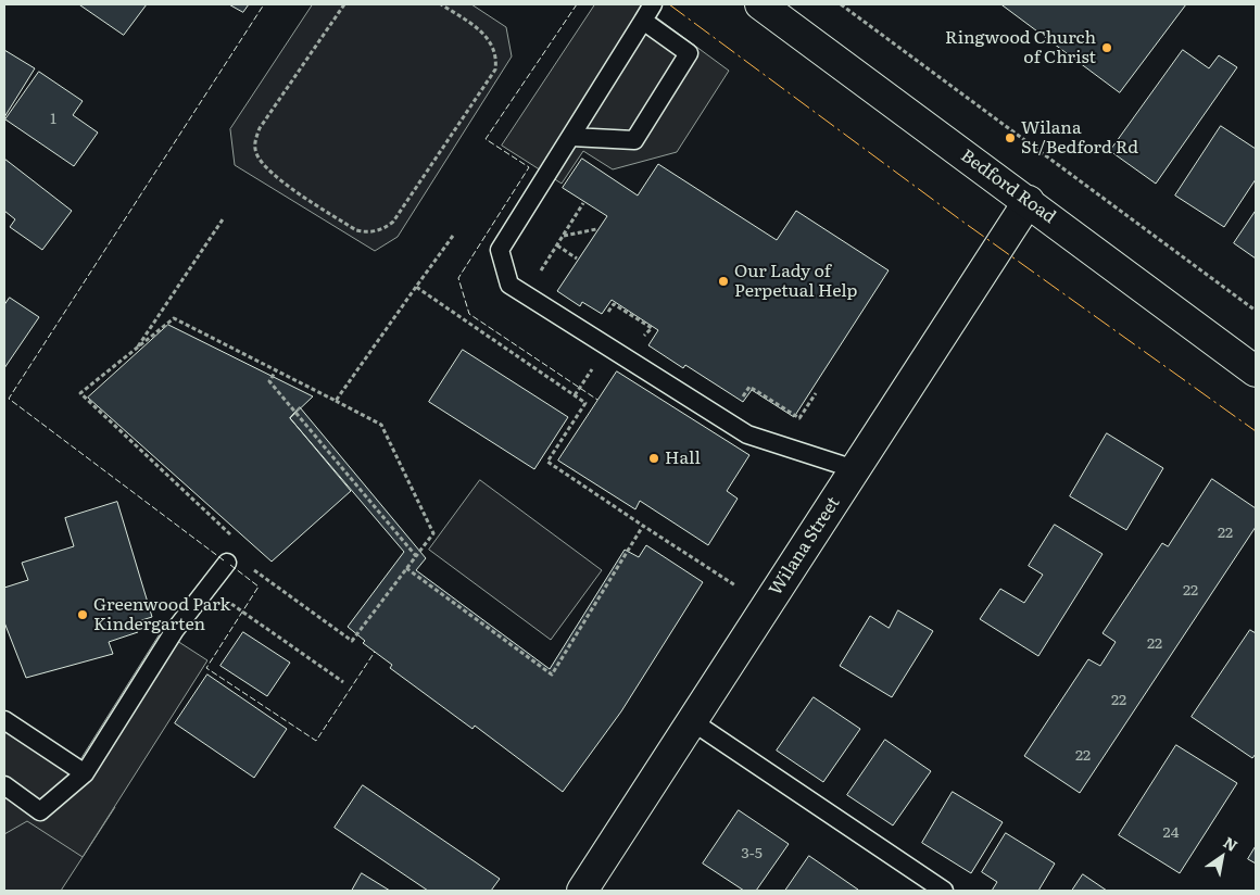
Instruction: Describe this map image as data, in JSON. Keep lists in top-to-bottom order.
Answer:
{
  "streets": {
    "street": ["Bedford Road", "Wilana Street"]
  },
  "crossings": [
    ["Bedford Road", "Wilana Street"]
  ],
  "places": [
    "Ringwood Church of Christ",
    "Wilana St/Bedford Rd",
    "Our Lady of Perpetual Help",
    "Hall",
    "Greenwood Park Kindergarten"
  ],
  "house_numbers": [
    "1",
    "22",
    "22",
    "22",
    "22",
    "22",
    "24",
    "3-5"
  ],
  "north": "top right"
}
